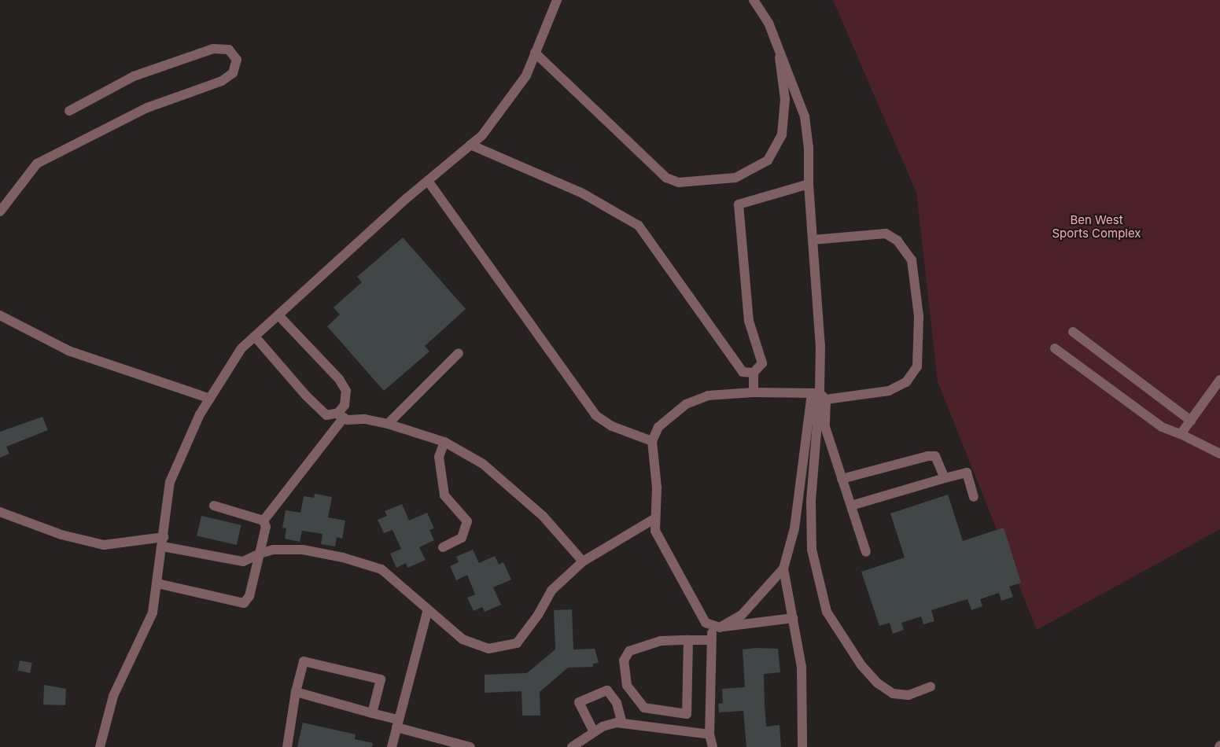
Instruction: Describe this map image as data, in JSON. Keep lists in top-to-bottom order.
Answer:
{
  "parks": ["Ben West Sports Complex"]
}
